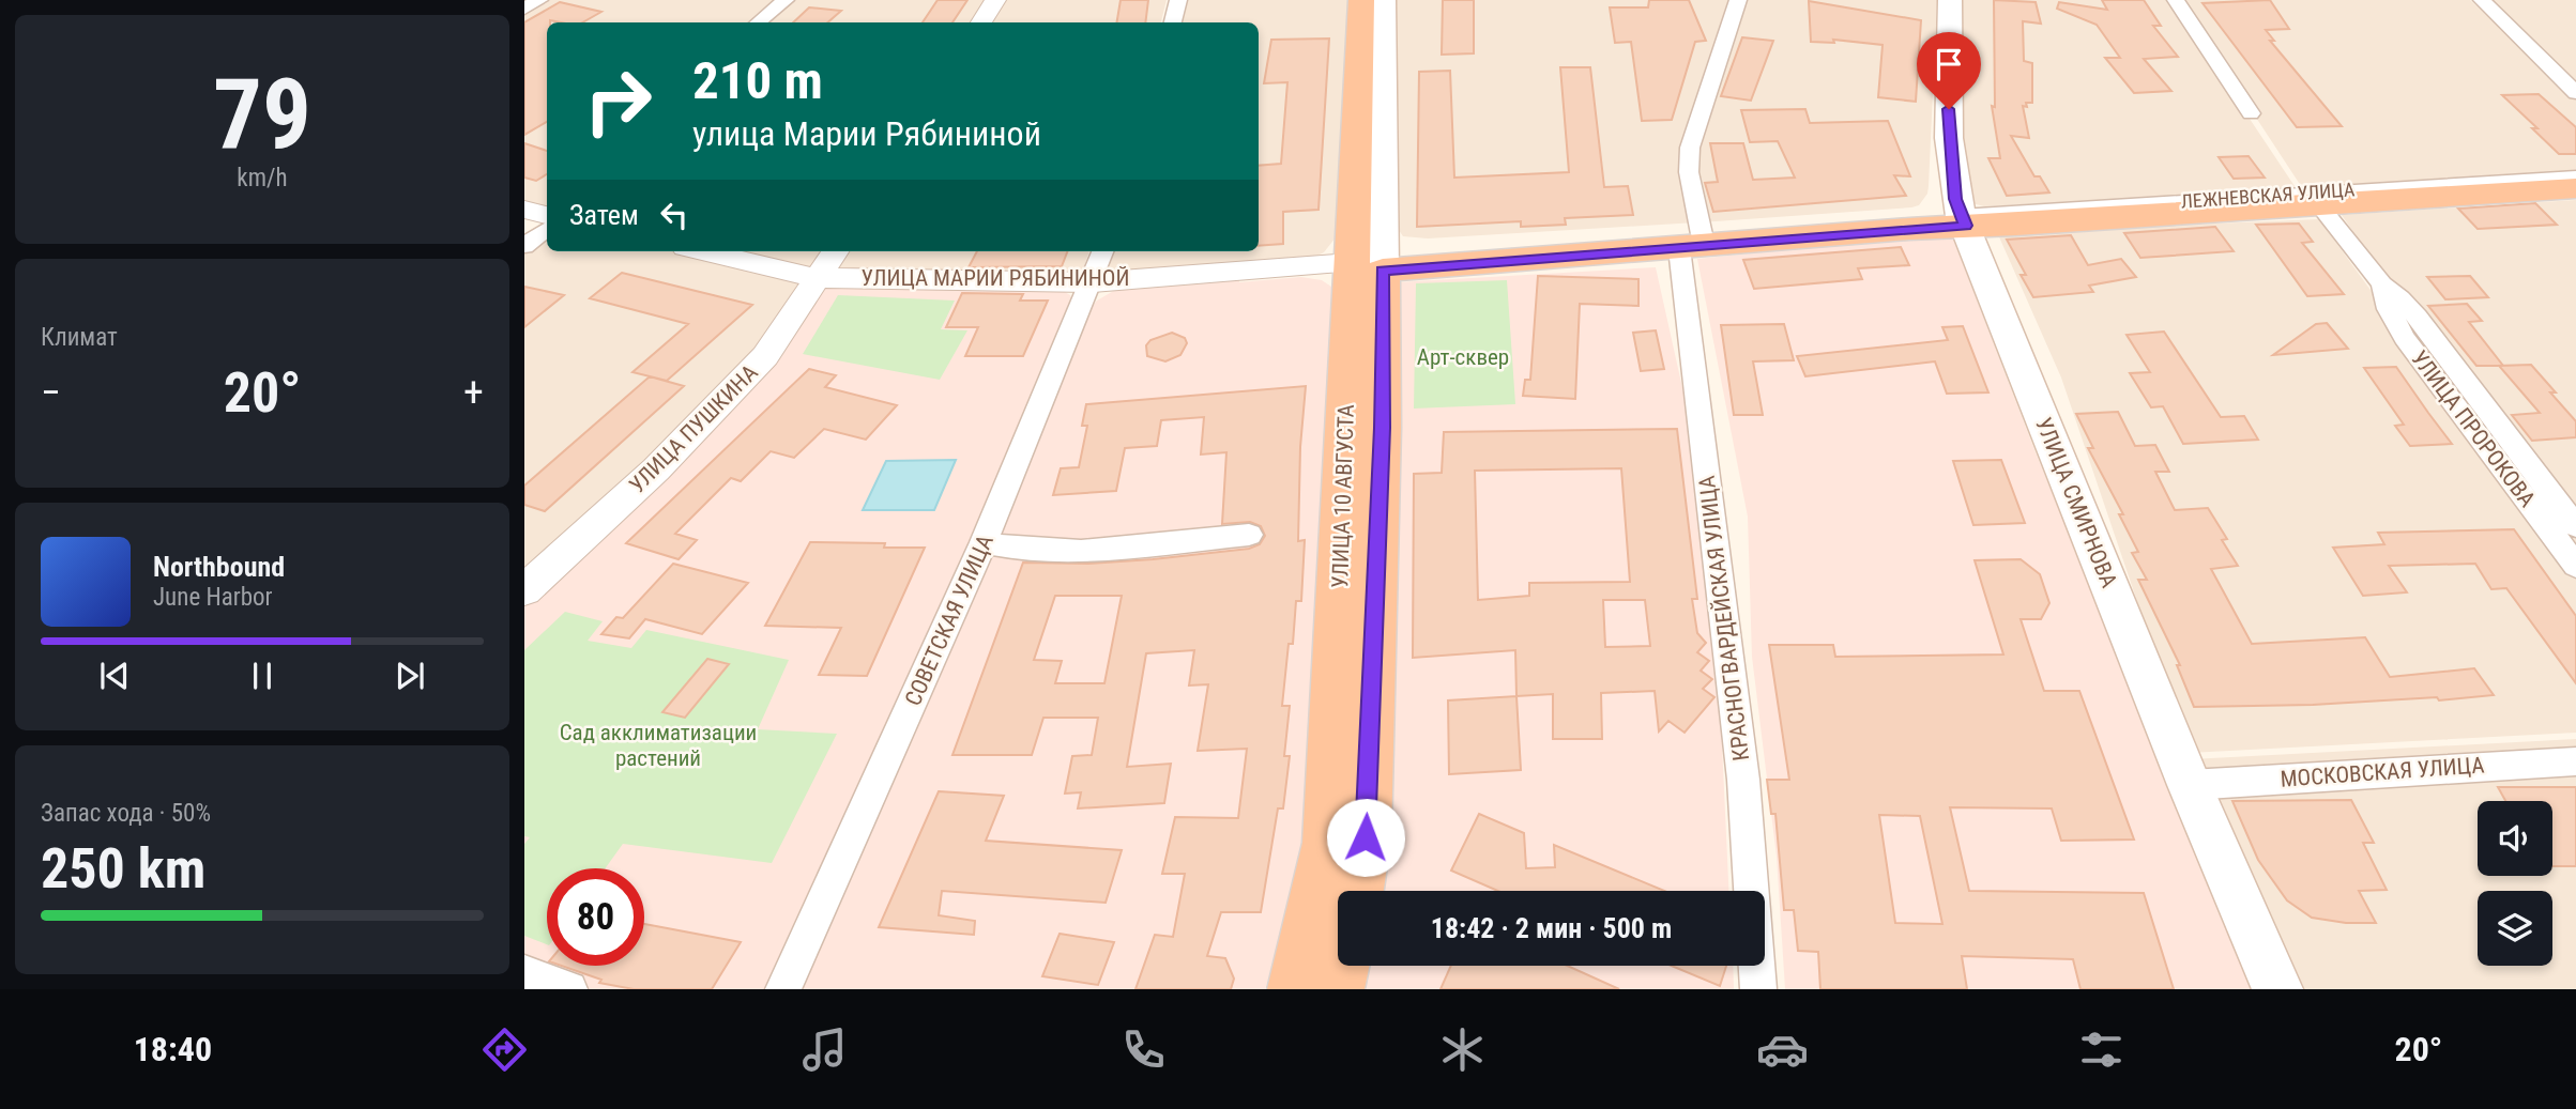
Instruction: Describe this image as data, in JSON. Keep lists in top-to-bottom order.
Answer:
{
  "streets": {
    "highway": ["ЛЕЖНЕВСКАЯ УЛИЦА", "УЛИЦА МАРИИ РЯБИНИНОЙ", "УЛИЦА 10 АВГУСТА"],
    "main road": ["УЛИЦА СМИРНОВА"],
    "street": [
      "УЛИЦА ПУШКИНА",
      "УЛИЦА ПРОРОКОВА",
      "КРАСНОГВАРДЕЙСКАЯ УЛИЦА",
      "СОВЕТСКАЯ УЛИЦА",
      "МОСКОВСКАЯ УЛИЦА"
    ]
  },
  "crossings": [
    ["ЛЕЖНЕВСКАЯ УЛИЦА", "УЛИЦА МАРИИ РЯБИНИНОЙ"],
    ["ЛЕЖНЕВСКАЯ УЛИЦА", "УЛИЦА ПРОРОКОВА"],
    ["ЛЕЖНЕВСКАЯ УЛИЦА", "УЛИЦА СМИРНОВА"],
    ["УЛИЦА МАРИИ РЯБИНИНОЙ", "УЛИЦА ПУШКИНА"],
    ["УЛИЦА МАРИИ РЯБИНИНОЙ", "УЛИЦА 10 АВГУСТА"],
    ["УЛИЦА МАРИИ РЯБИНИНОЙ", "УЛИЦА СМИРНОВА"],
    ["УЛИЦА МАРИИ РЯБИНИНОЙ", "КРАСНОГВАРДЕЙСКАЯ УЛИЦА"],
    ["УЛИЦА МАРИИ РЯБИНИНОЙ", "СОВЕТСКАЯ УЛИЦА"],
    ["УЛИЦА СМИРНОВА", "МОСКОВСКАЯ УЛИЦА"]
  ],
  "parks": ["Арт-сквер", "Сад акклиматизации растений"],
  "page": {
    "tile": [
      ["79", "km/h"],
      "Климат",
      ["Запас хода · 50%", "250 km"]
    ],
    "turn": ["210 m", "улица Марии Рябининой"],
    "then": "Затем",
    "heat": ["−", "20°", "+"],
    "song": ["Northbound", "June Harbor"],
    "limit": "80",
    "trip": "18:42 · 2 мин · 500 m",
    "tabs": ["18:40", "20°"]
  }
}
